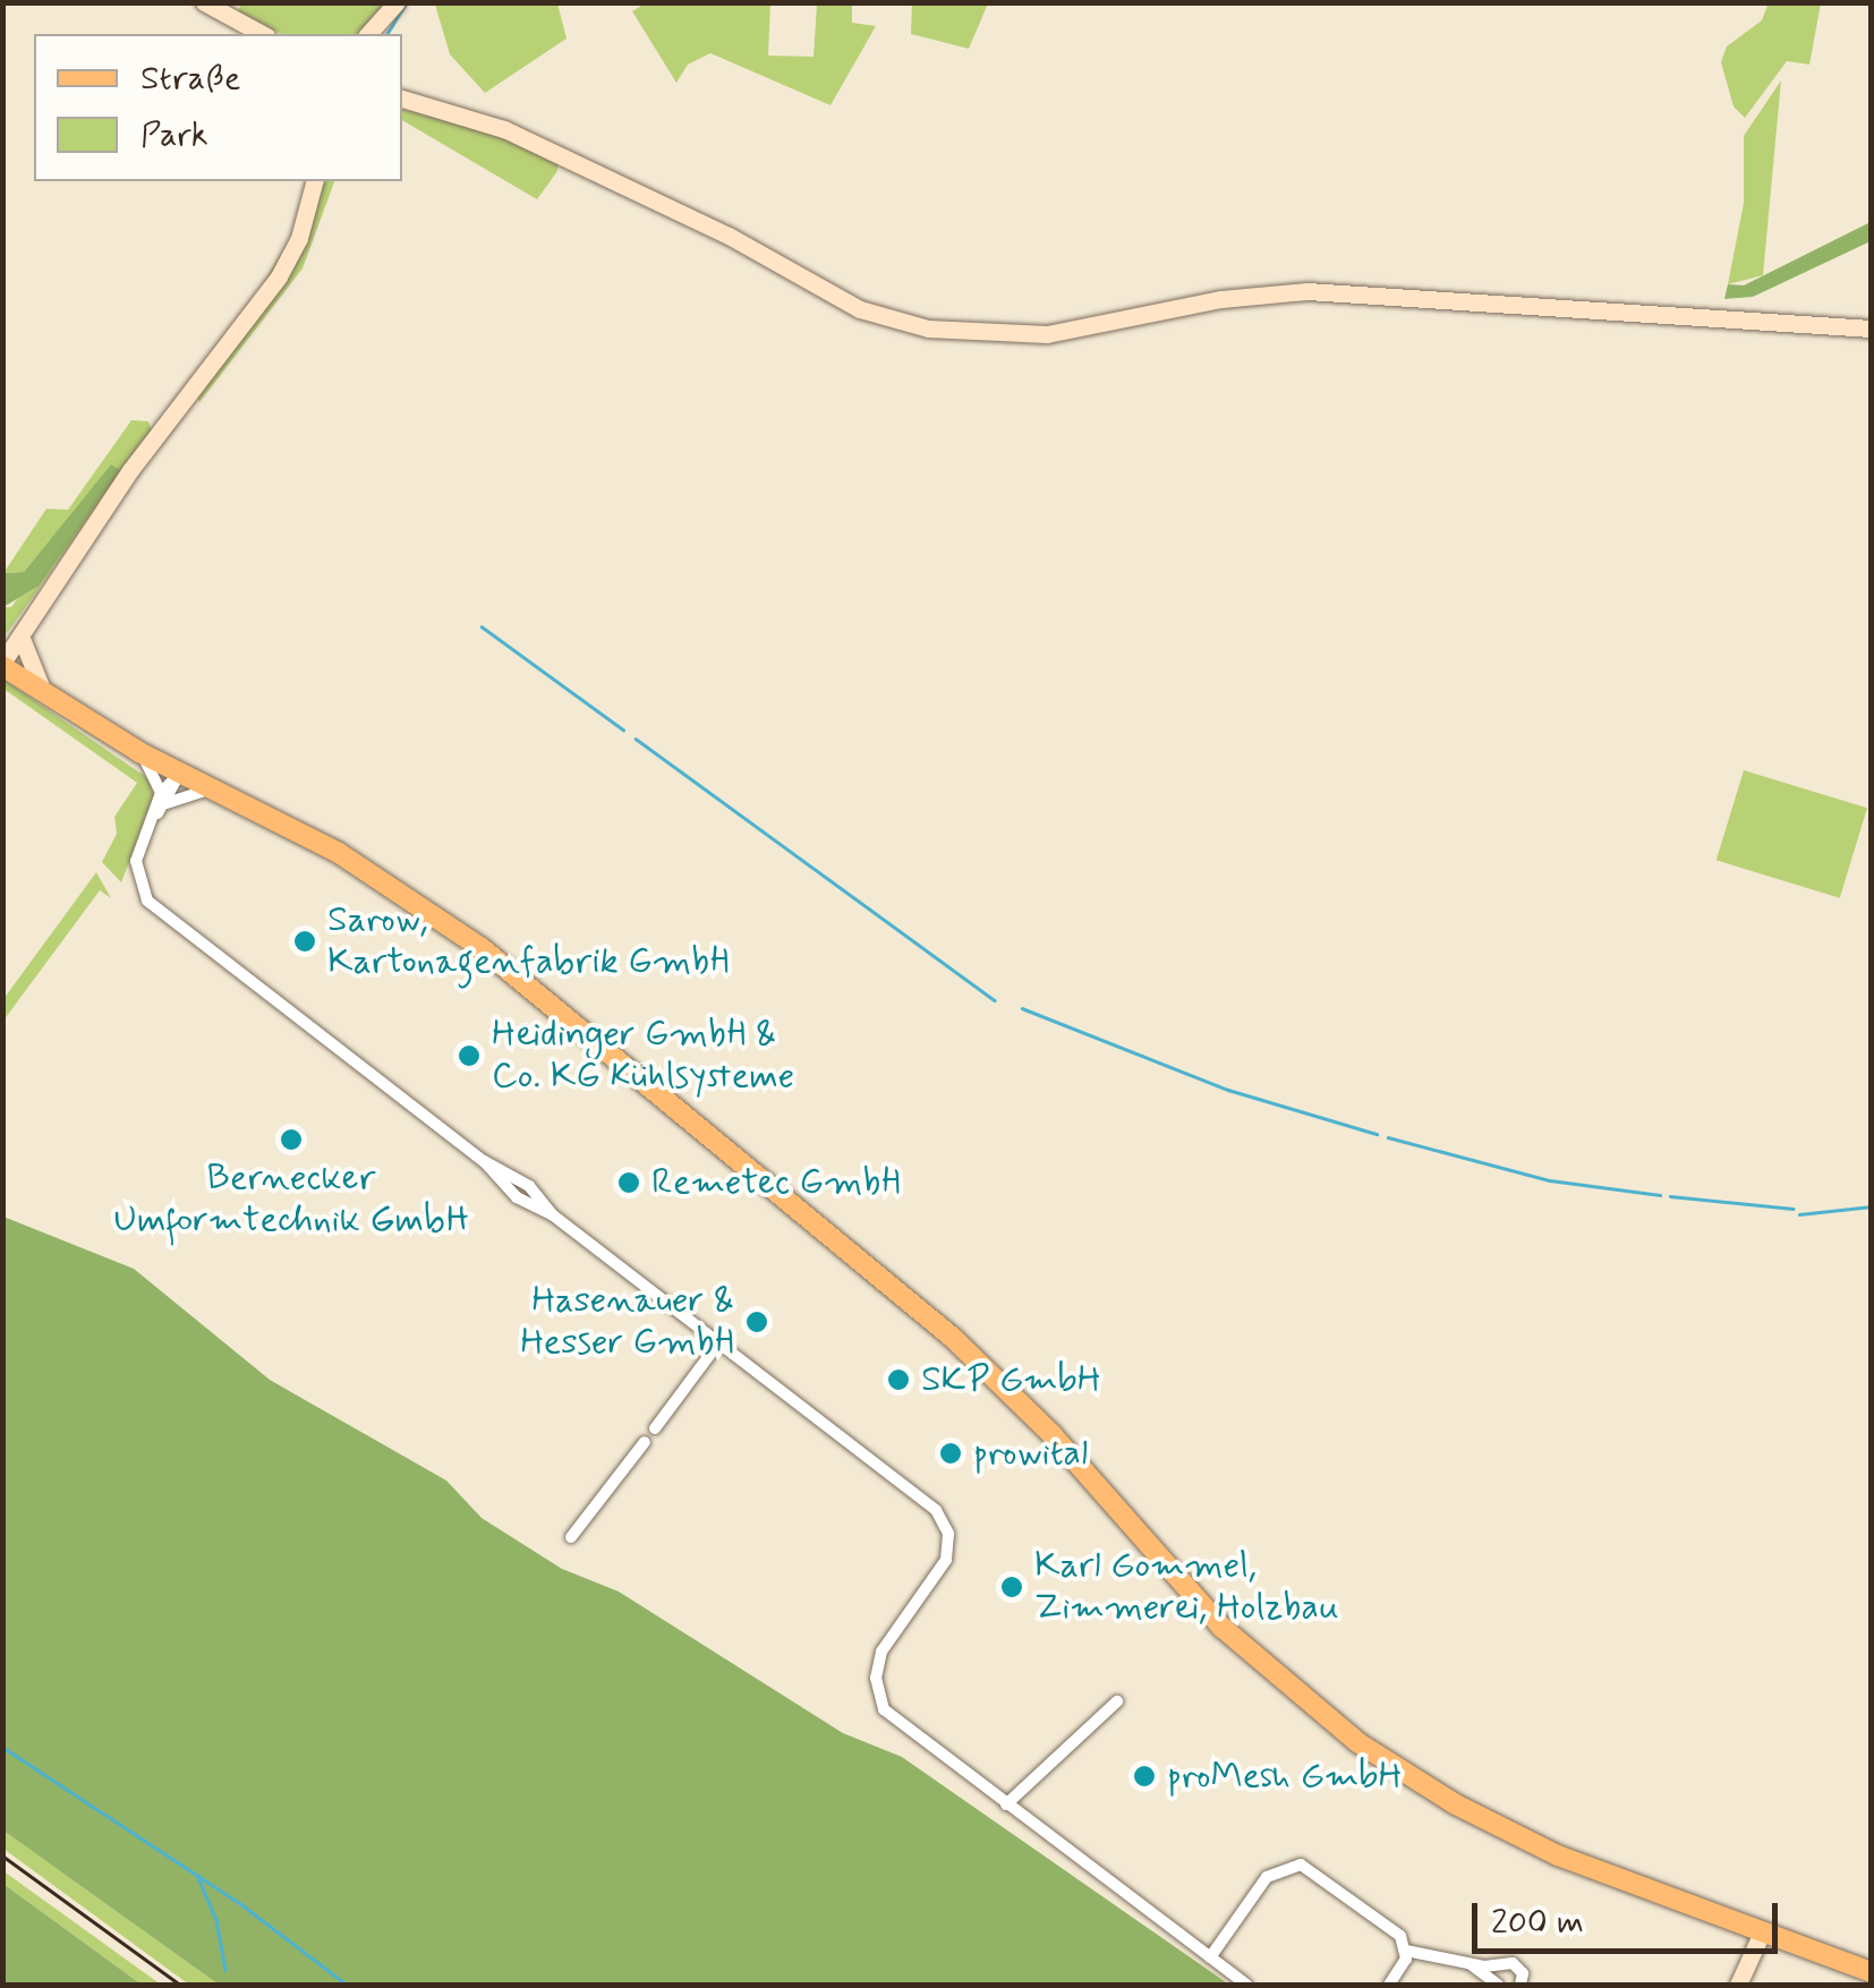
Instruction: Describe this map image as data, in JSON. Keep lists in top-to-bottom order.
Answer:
{
  "places": [
    "Sarow, Kartonagenfabrik GmbH",
    "Heidinger GmbH & Co. KG Kühlsysteme",
    "Bernecker Umformtechnik GmbH",
    "Remetec GmbH",
    "Hasenauer & Hesser GmbH",
    "SKP GmbH",
    "prowital",
    "Karl Gommel, Zimmerei, Holzbau",
    "proMesh GmbH"
  ],
  "legend": ["Straße", "Park"],
  "scale_bar": "200 m"
}
